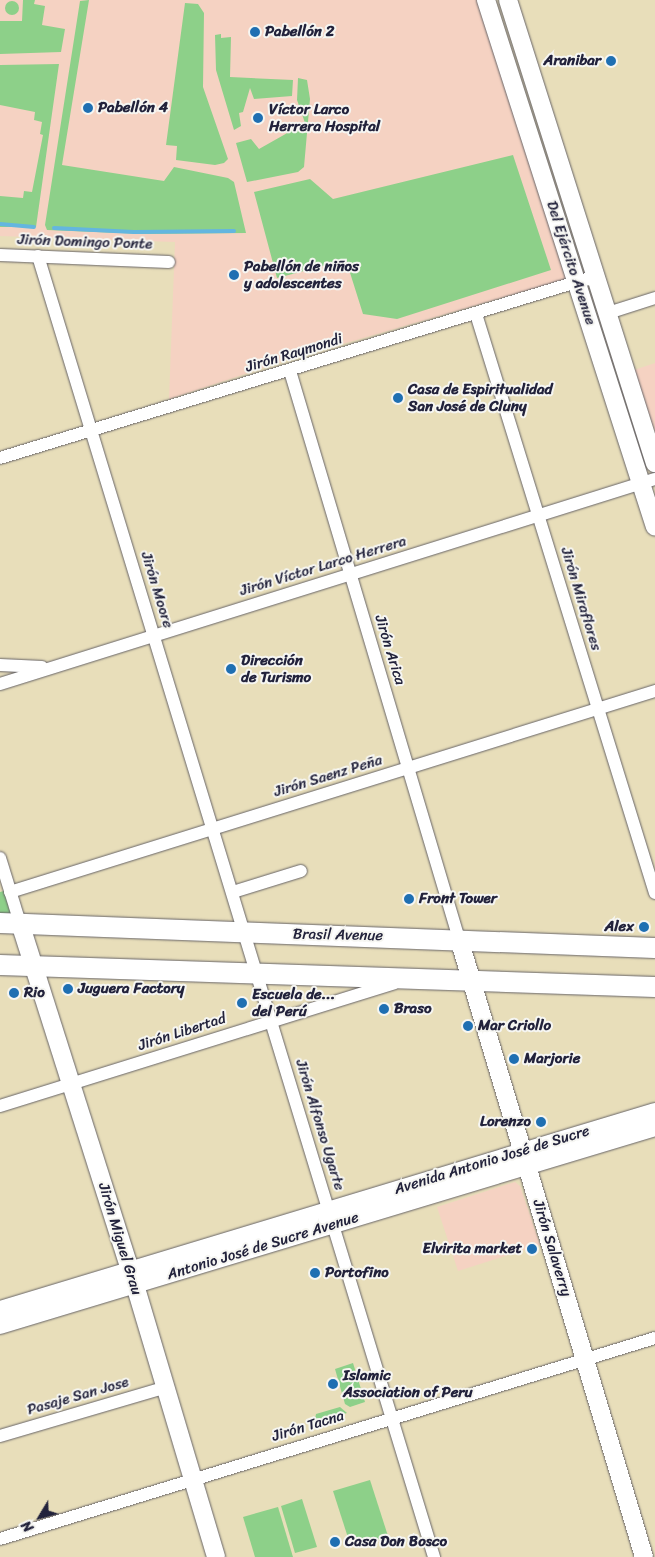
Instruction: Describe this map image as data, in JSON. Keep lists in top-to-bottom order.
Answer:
{
  "streets": {
    "main road": [
      "Del Ejército Avenue",
      "Brasil Avenue",
      "Avenida Antonio José de Sucre",
      "Jirón Miguel Grau",
      "Antonio José de Sucre Avenue",
      "Jirón Salaverry"
    ],
    "street": [
      "Jirón Domingo Ponte",
      "Jirón Raymondi",
      "Jirón Víctor Larco Herrera",
      "Jirón Moore",
      "Jirón Miraflores",
      "Jirón Arica",
      "Jirón Saenz Peña",
      "Jirón Libertad",
      "Jirón Alfonso Ugarte",
      "Pasaje San Jose",
      "Jirón Tacna"
    ]
  },
  "crossings": [
    ["Jirón Domingo Ponte", "Jirón Moore"],
    ["Del Ejército Avenue", "Jirón Raymondi"],
    ["Del Ejército Avenue", "Jirón Víctor Larco Herrera"],
    ["Jirón Raymondi", "Jirón Moore"],
    ["Jirón Raymondi", "Jirón Miraflores"],
    ["Jirón Raymondi", "Jirón Arica"],
    ["Jirón Víctor Larco Herrera", "Jirón Moore"],
    ["Jirón Víctor Larco Herrera", "Jirón Miraflores"],
    ["Jirón Víctor Larco Herrera", "Jirón Arica"],
    ["Jirón Moore", "Jirón Saenz Peña"],
    ["Jirón Moore", "Brasil Avenue"],
    ["Jirón Moore", "Jirón Alfonso Ugarte"],
    ["Jirón Miraflores", "Jirón Saenz Peña"],
    ["Jirón Arica", "Jirón Saenz Peña"],
    ["Jirón Arica", "Brasil Avenue"],
    ["Jirón Arica", "Jirón Salaverry"],
    ["Brasil Avenue", "Jirón Alfonso Ugarte"],
    ["Brasil Avenue", "Jirón Miguel Grau"],
    ["Brasil Avenue", "Jirón Salaverry"],
    ["Jirón Libertad", "Jirón Alfonso Ugarte"],
    ["Jirón Libertad", "Jirón Miguel Grau"],
    ["Jirón Alfonso Ugarte", "Antonio José de Sucre Avenue"],
    ["Jirón Alfonso Ugarte", "Jirón Tacna"],
    ["Avenida Antonio José de Sucre", "Antonio José de Sucre Avenue"],
    ["Avenida Antonio José de Sucre", "Jirón Salaverry"],
    ["Jirón Miguel Grau", "Antonio José de Sucre Avenue"],
    ["Jirón Miguel Grau", "Pasaje San Jose"],
    ["Jirón Miguel Grau", "Jirón Tacna"],
    ["Antonio José de Sucre Avenue", "Jirón Salaverry"],
    ["Jirón Salaverry", "Jirón Tacna"]
  ],
  "places": [
    "Pabellón 2",
    "Aranibar",
    "Pabellón 4",
    "Víctor Larco Herrera Hospital",
    "Pabellón de niños y adolescentes",
    "Casa de Espiritualidad San José de Cluny",
    "Dirección de Turismo",
    "Front Tower",
    "Alex",
    "Juguera Factory",
    "Rio",
    "Escuela de... del Perú",
    "Braso",
    "Mar Criollo",
    "Marjorie",
    "Lorenzo",
    "Elvirita market",
    "Portofino",
    "Islamic Association of Peru",
    "Casa Don Bosco"
  ],
  "north": "bottom left"
}
